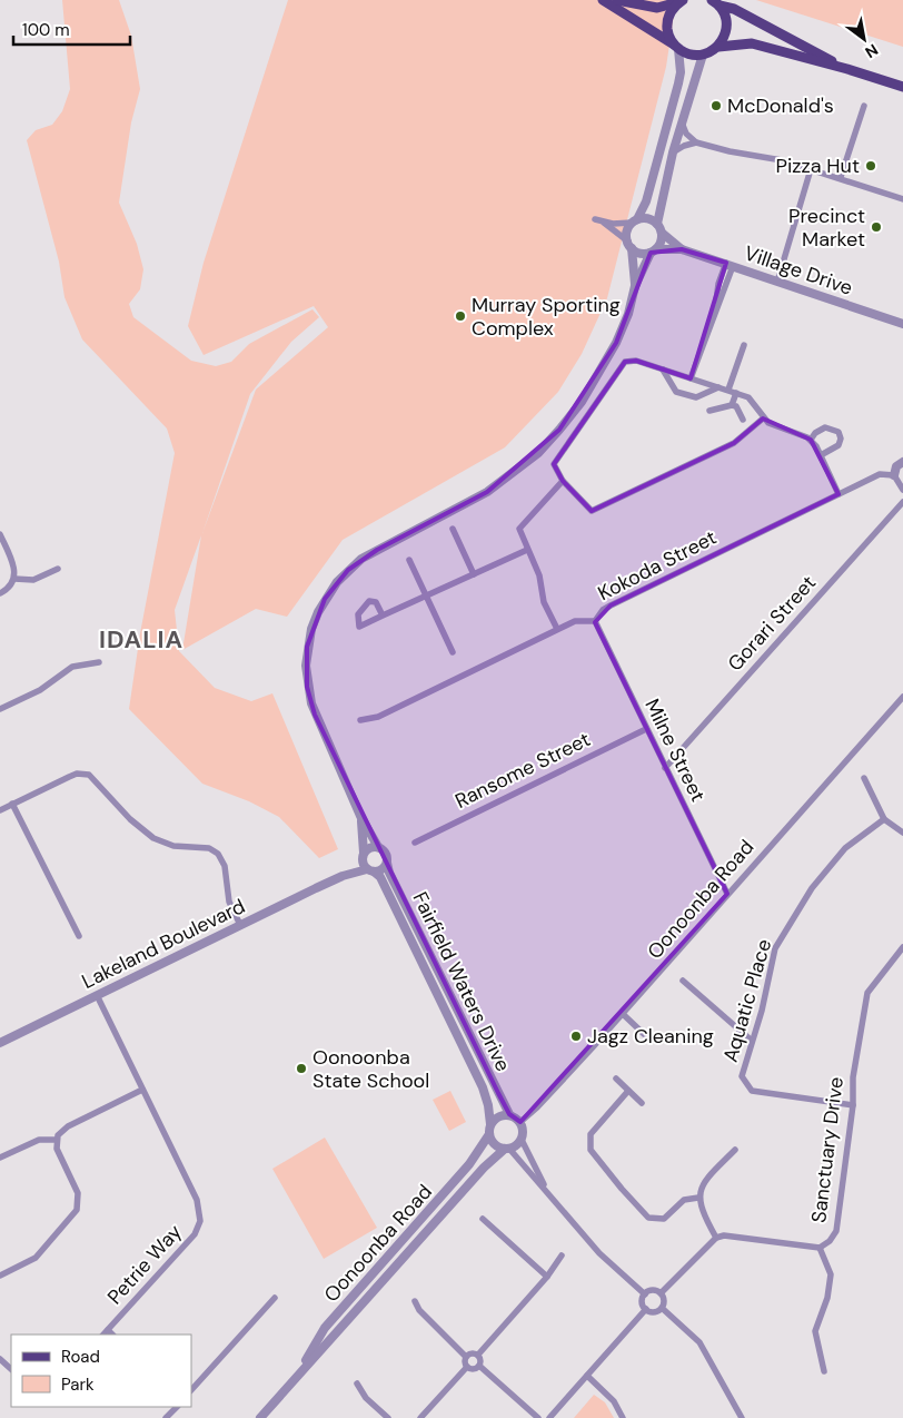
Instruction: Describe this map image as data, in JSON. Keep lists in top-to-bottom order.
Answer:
{
  "streets": {
    "street": [
      "Village Drive",
      "Kokoda Street",
      "Gorari Street",
      "Milne Street",
      "Ransome Street",
      "Oonoonba Road",
      "Lakeland Boulevard",
      "Fairfield Waters Drive",
      "Aquatic Place",
      "Sanctuary Drive",
      "Petrie Way"
    ]
  },
  "crossings": [
    ["Kokoda Street", "Milne Street"],
    ["Gorari Street", "Milne Street"],
    ["Milne Street", "Ransome Street"],
    ["Milne Street", "Oonoonba Road"],
    ["Oonoonba Road", "Fairfield Waters Drive"],
    ["Lakeland Boulevard", "Fairfield Waters Drive"],
    ["Lakeland Boulevard", "Petrie Way"],
    ["Aquatic Place", "Sanctuary Drive"]
  ],
  "districts": ["IDALIA"],
  "places": [
    "McDonald's",
    "Pizza Hut",
    "Precinct Market",
    "Murray Sporting Complex",
    "Jagz Cleaning",
    "Oonoonba State School"
  ],
  "legend": ["Road", "Park"],
  "scale_bar": "100 m",
  "north": "bottom right"
}
